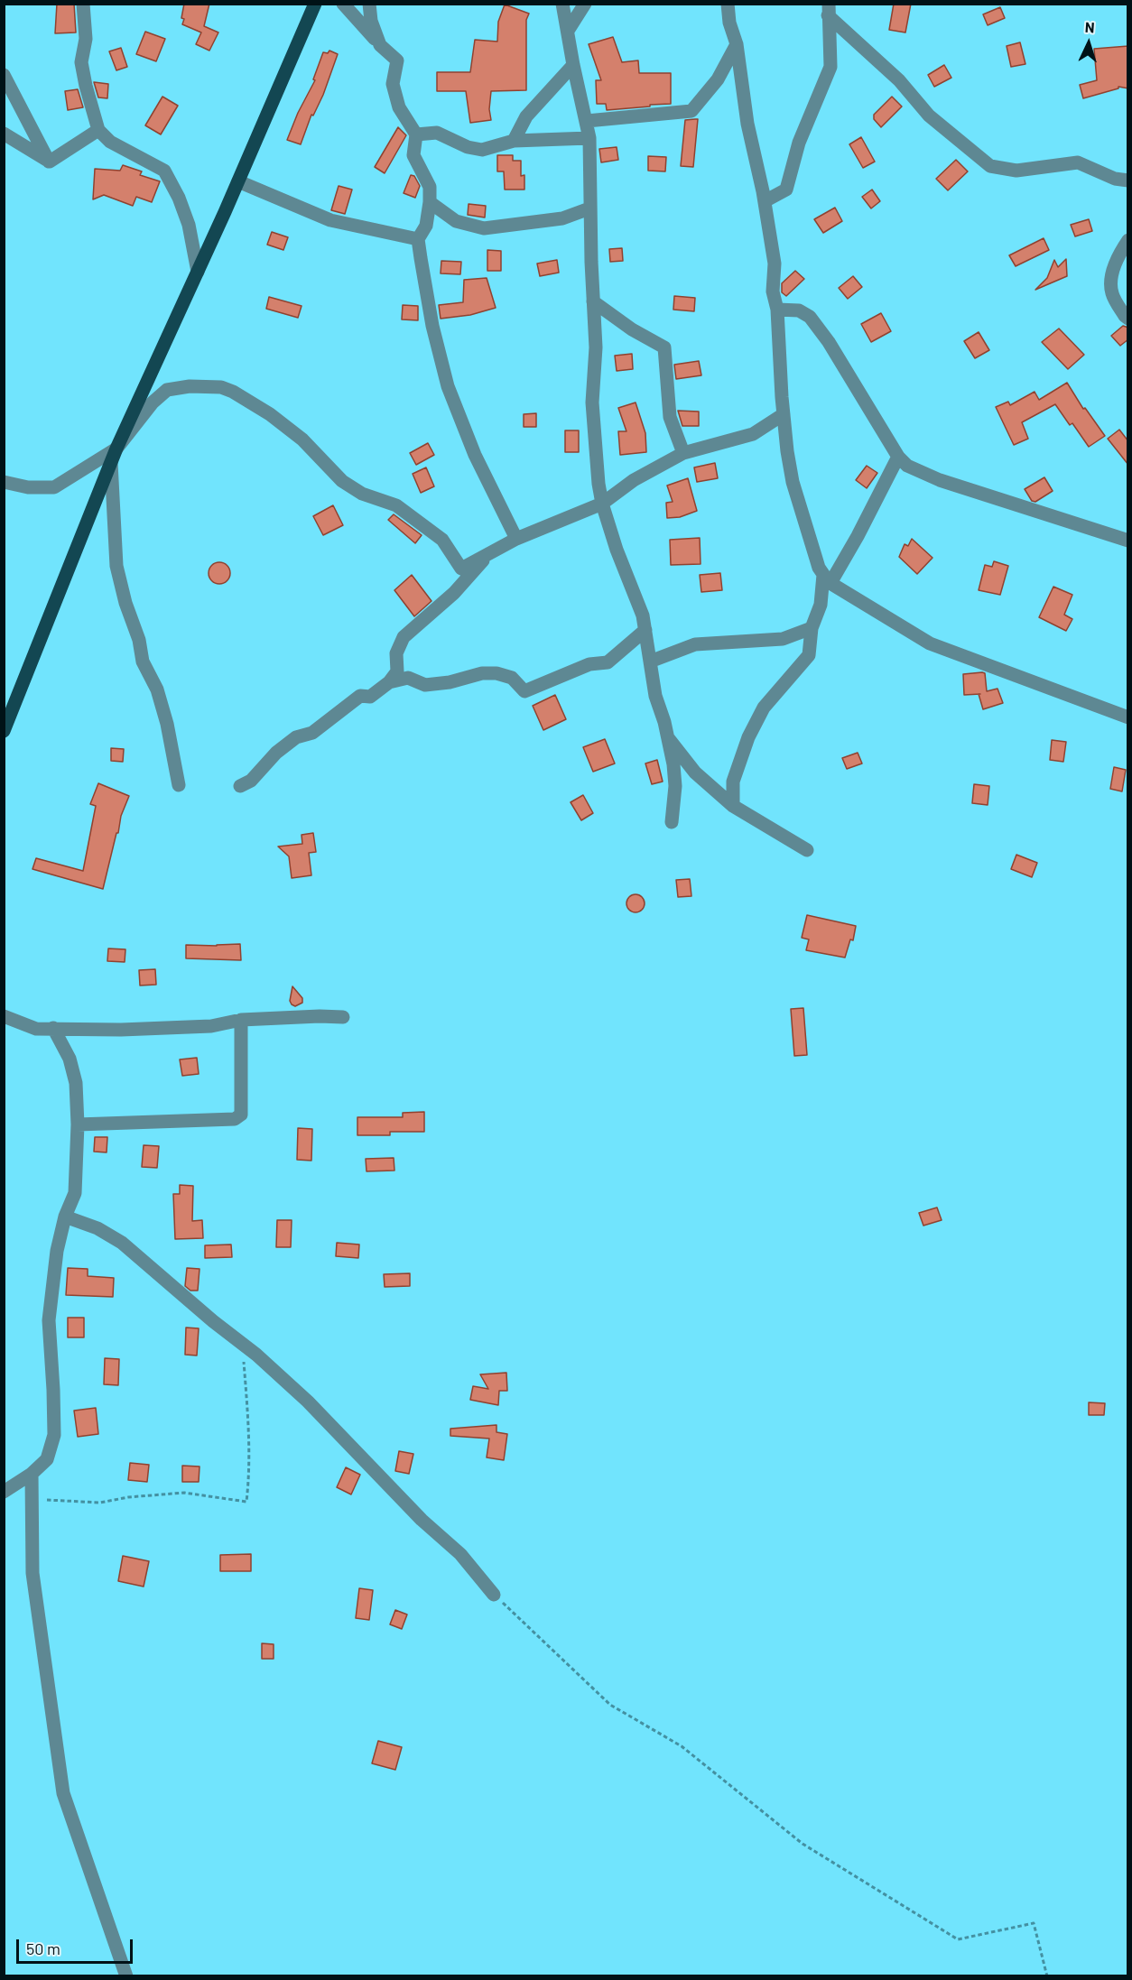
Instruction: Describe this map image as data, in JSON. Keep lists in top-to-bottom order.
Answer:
{
  "scale_bar": "50 m",
  "north": "top"
}
